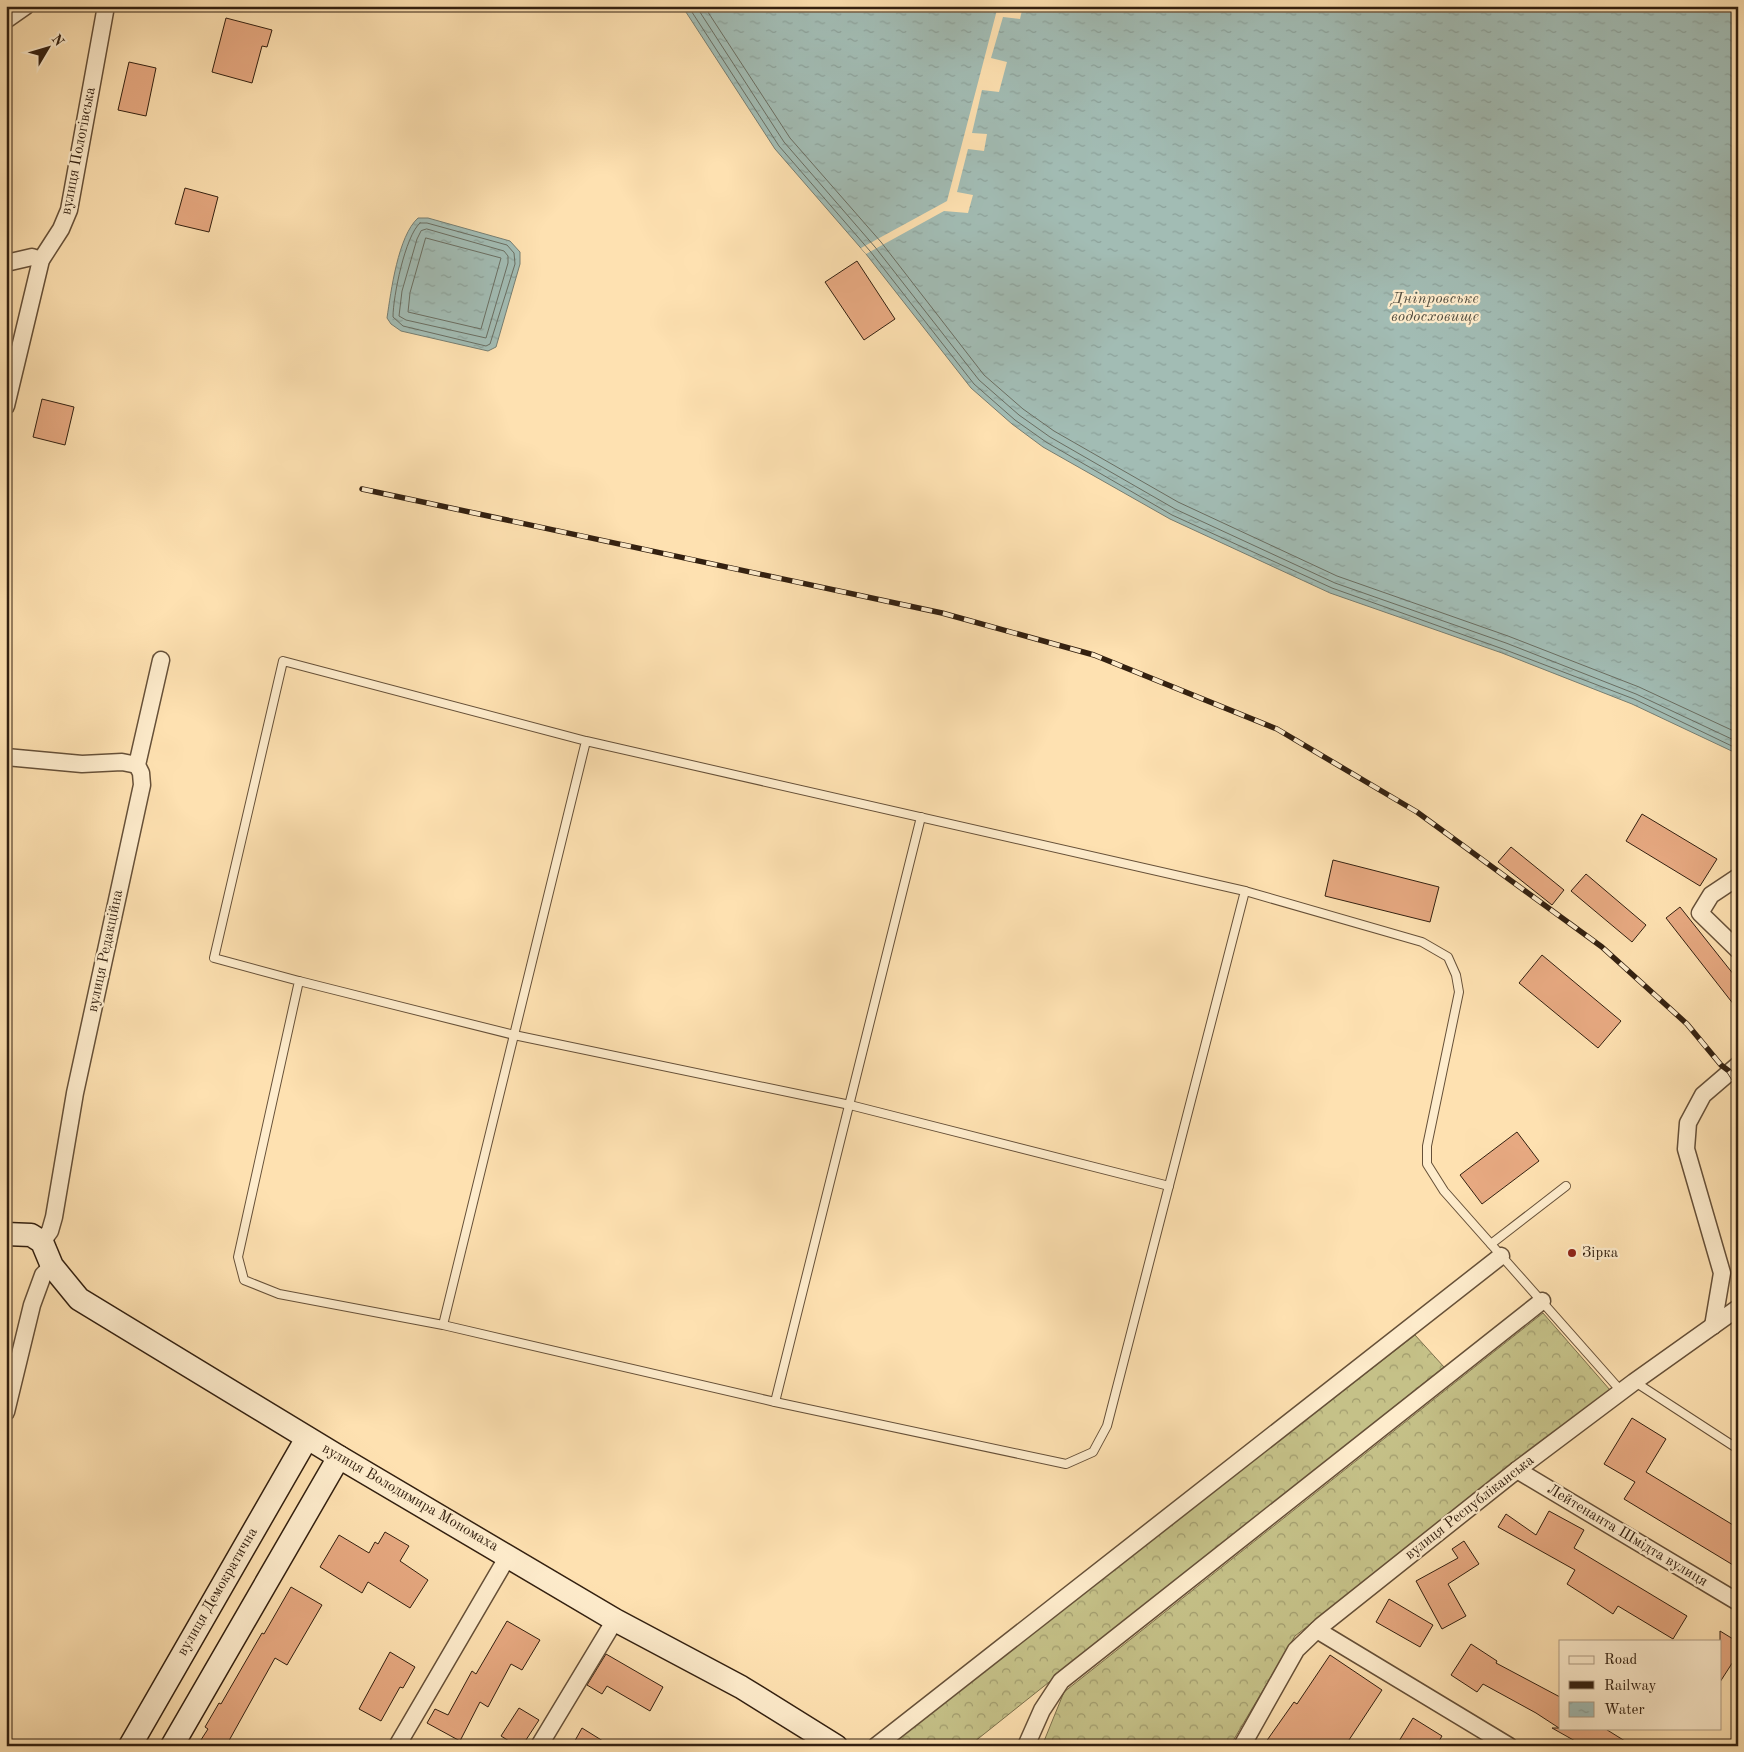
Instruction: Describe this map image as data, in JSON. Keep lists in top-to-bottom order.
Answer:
{
  "streets": {
    "street": [
      "вулиця Пологівська",
      "вулиця Редакційна",
      "вулиця Володимира Мономаха",
      "вулиця Республіканська",
      "Лейтенанта Шмідта вулиця",
      "вулиця Демократична"
    ]
  },
  "crossings": [
    ["вулиця Редакційна", "вулиця Володимира Мономаха"],
    ["вулиця Володимира Мономаха", "вулиця Демократична"],
    ["вулиця Республіканська", "Лейтенанта Шмідта вулиця"]
  ],
  "water": ["Дніпровське водосховище"],
  "places": ["Зірка"],
  "legend": ["Road", "Railway", "Water"],
  "north": "top right"
}
